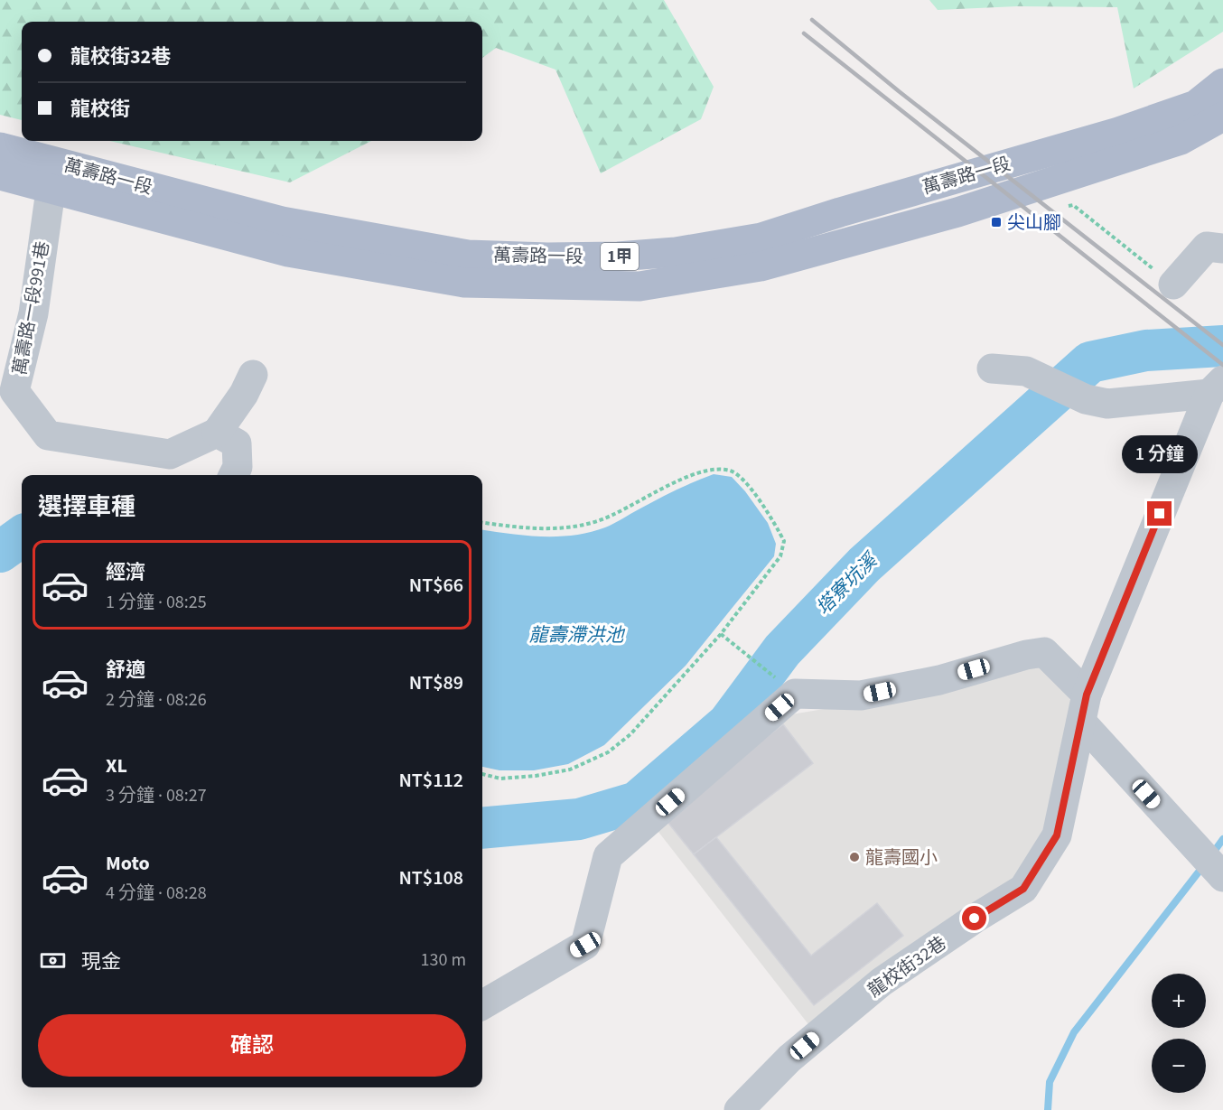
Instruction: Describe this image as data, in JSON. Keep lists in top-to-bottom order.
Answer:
{
  "streets": {
    "main road": ["萬壽路一段", "1甲"],
    "street": ["萬壽路一段991巷", "龍校街32巷"]
  },
  "crossings": [
    ["萬壽路一段", "萬壽路一段991巷"]
  ],
  "water": ["塔寮坑溪", "龍壽滯洪池"],
  "places": {
    "transit": ["尖山腳"],
    "other": ["龍壽國小"]
  },
  "page": {
    "banner": ["龍校街32巷", "龍校街"],
    "bubble": "1 分鐘",
    "heading": "選擇車種",
    "list": [
      {
        "name": "經濟",
        "note": "1 分鐘 · 08:25",
        "value": "NT$66"
      },
      {
        "name": "舒適",
        "note": "2 分鐘 · 08:26",
        "value": "NT$89"
      },
      {
        "name": "XL",
        "note": "3 分鐘 · 08:27",
        "value": "NT$112"
      },
      {
        "name": "Moto",
        "note": "4 分鐘 · 08:28",
        "value": "NT$108"
      }
    ],
    "pay": ["現金", "130 m"],
    "map_buttons": ["+", "−"],
    "buttons": "確認"
  }
}
